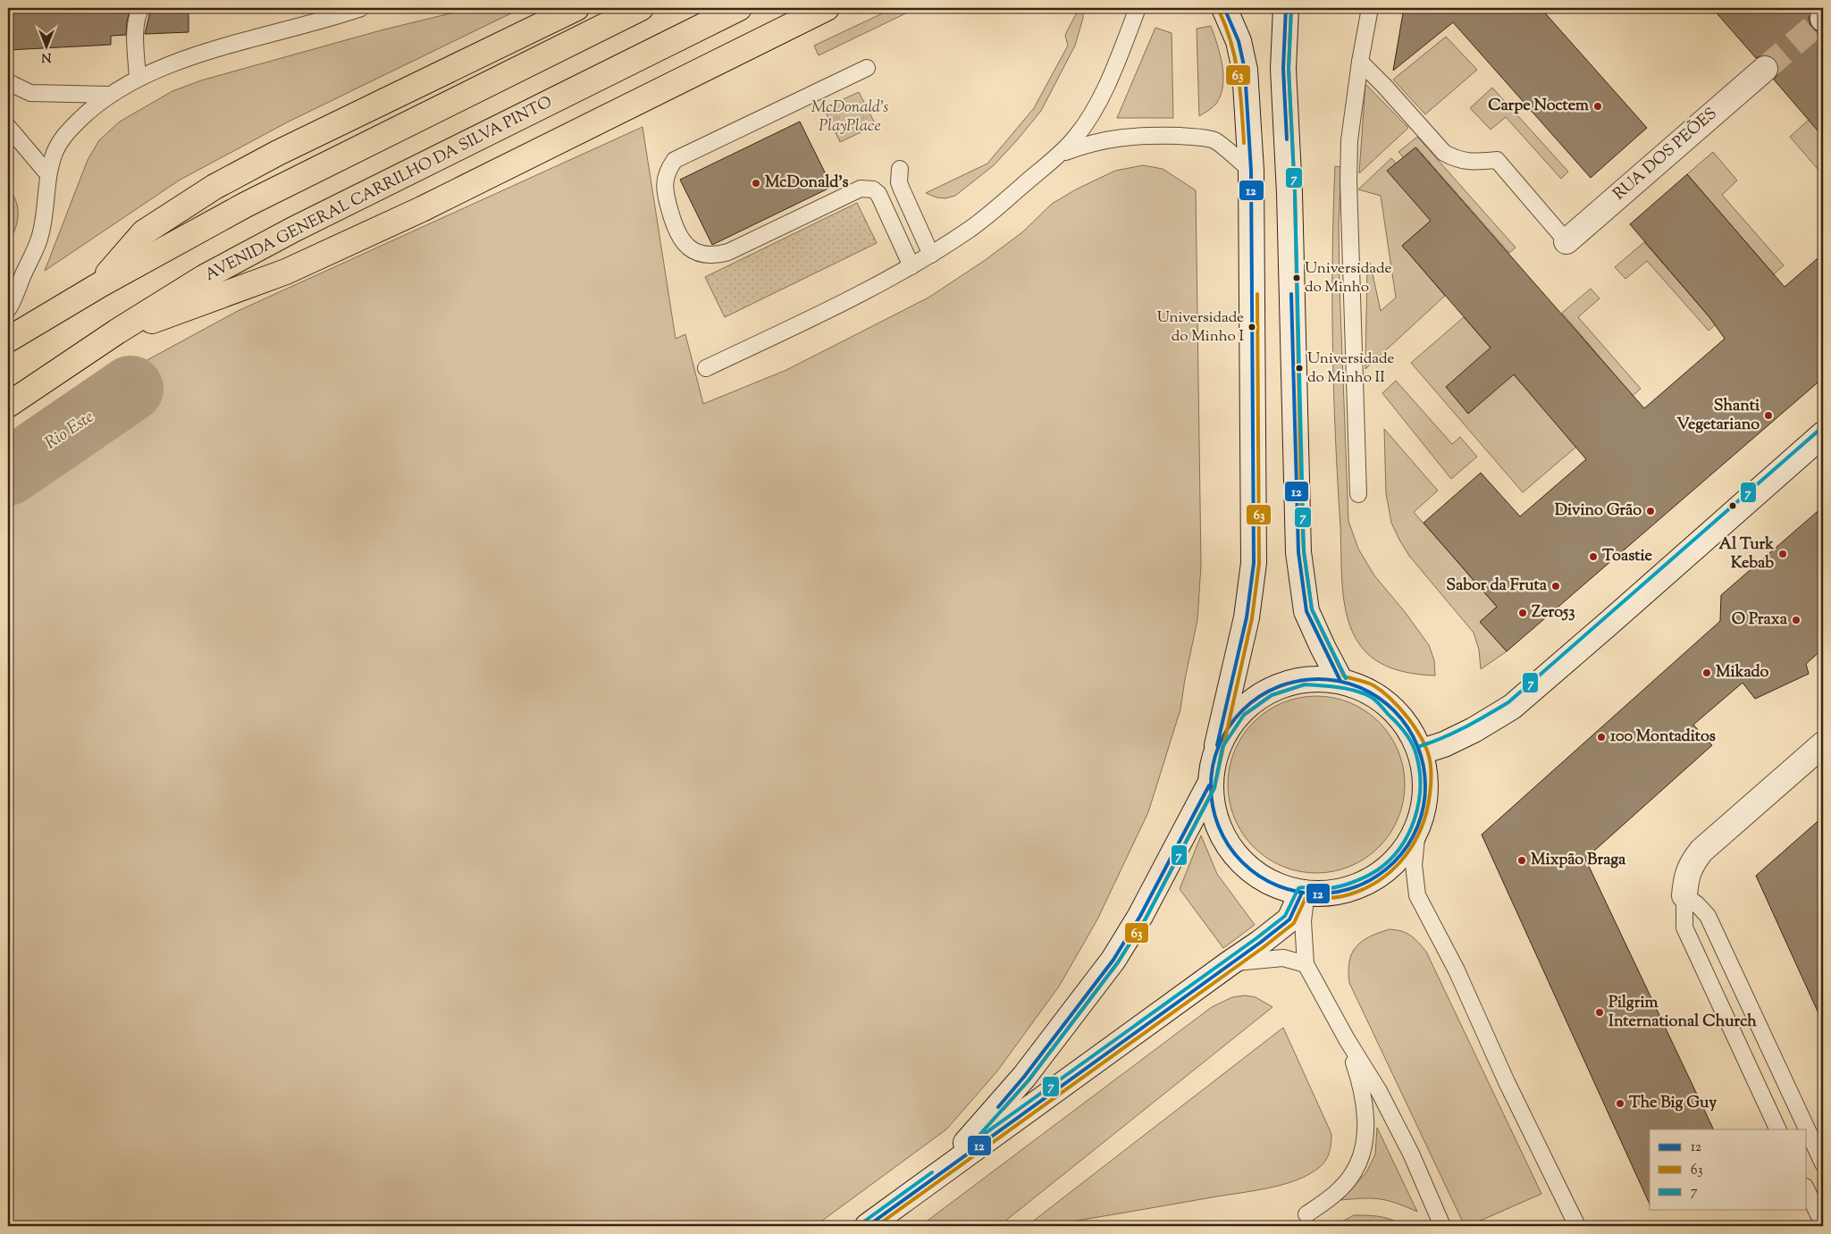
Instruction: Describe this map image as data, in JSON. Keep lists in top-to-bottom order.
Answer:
{
  "streets": {
    "main road": ["RUA DOS PEÕES", "AVENIDA GENERAL CARRILHO DA SILVA PINTO"]
  },
  "water": ["Rio Este"],
  "parks": ["McDonald's PlayPlace"],
  "places": [
    "Carpe Noctem",
    "McDonald's",
    "Universidade do Minho",
    "Universidade do Minho I",
    "Universidade do Minho II",
    "Shanti Vegetariano",
    "Divino Grão",
    "Al Turk Kebab",
    "Toastie",
    "Sabor da Fruta",
    "Zero53",
    "O Praxa",
    "Mikado",
    "100 Montaditos",
    "Mixpão Braga",
    "Pilgrim International Church",
    "The Big Guy"
  ],
  "lines": ["transit line 12", "transit line 63", "transit line 7"],
  "legend": ["12", "63", "7"],
  "north": "bottom"
}
